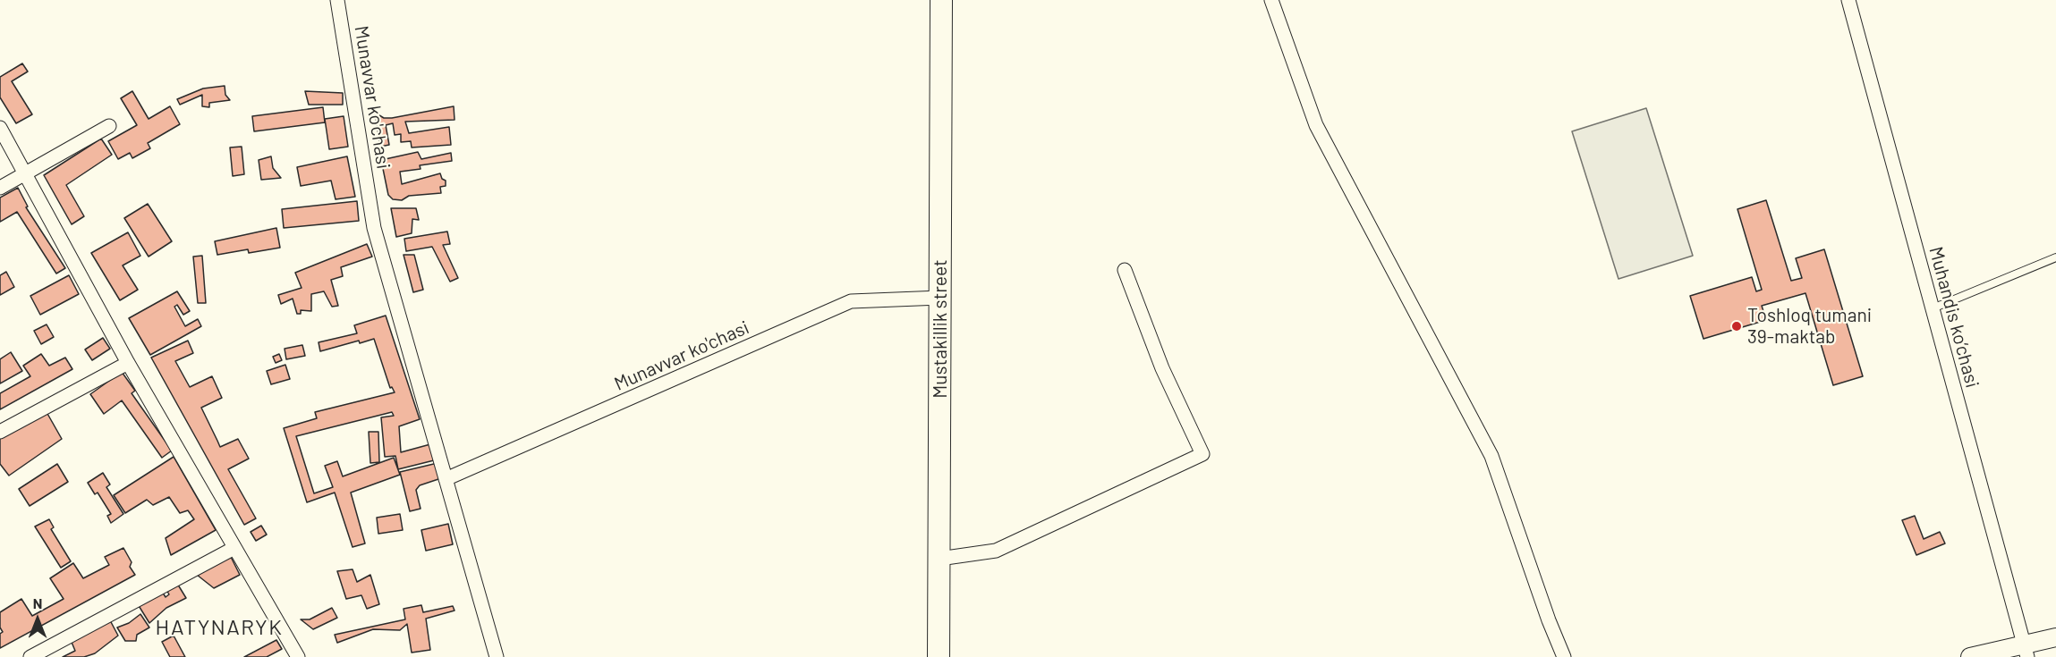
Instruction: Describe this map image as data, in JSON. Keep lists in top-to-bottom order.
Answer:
{
  "streets": {
    "main road": ["Mustakillik street"],
    "street": ["Munavvar ko'chasi", "Muhandis ko‘chasi"]
  },
  "crossings": [
    ["Munavvar ko'chasi", "Mustakillik street"]
  ],
  "districts": ["HATYNARYK"],
  "places": ["Toshloq tumani 39-maktab"],
  "north": "top"
}
